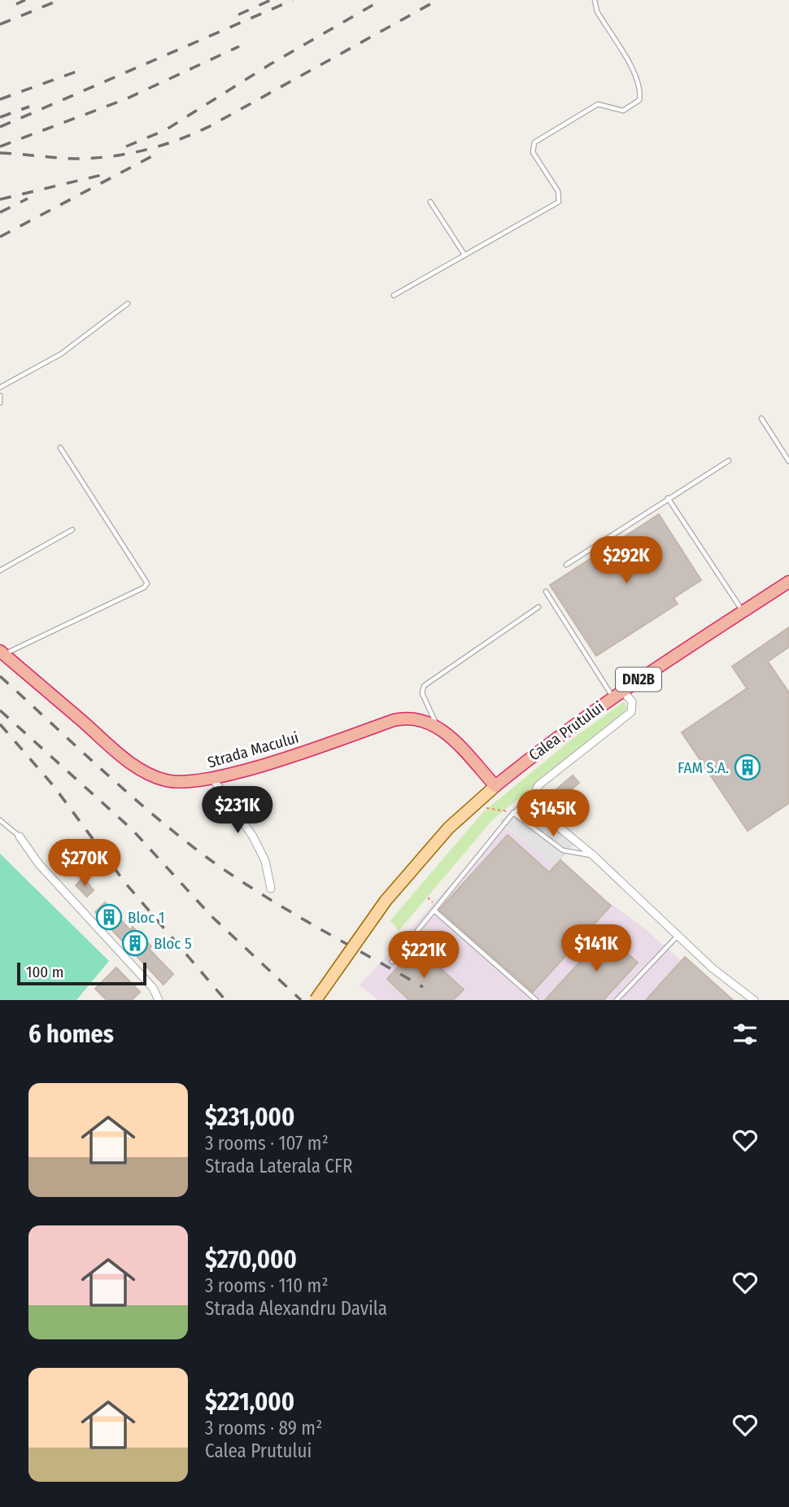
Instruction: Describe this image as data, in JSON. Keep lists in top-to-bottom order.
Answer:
{
  "streets": {
    "highway": ["DN2B", "Calea Prutului", "Strada Macului"]
  },
  "places": {
    "building": ["FAM S.A.", "Bloc 1", "Bloc 5"]
  },
  "scale_bar": "100 m",
  "page": {
    "price": [
      "$292K",
      "$231K",
      "$145K",
      "$270K",
      "$141K",
      "$221K"
    ],
    "scale": "100 m",
    "heading": "6 homes",
    "list": [
      {
        "name": "$231,000",
        "note": "3 rooms · 107 m² · Strada Laterala CFR"
      },
      {
        "name": "$270,000",
        "note": "3 rooms · 110 m² · Strada Alexandru Davila"
      },
      {
        "name": "$221,000",
        "note": "3 rooms · 89 m² · Calea Prutului"
      }
    ]
  }
}
